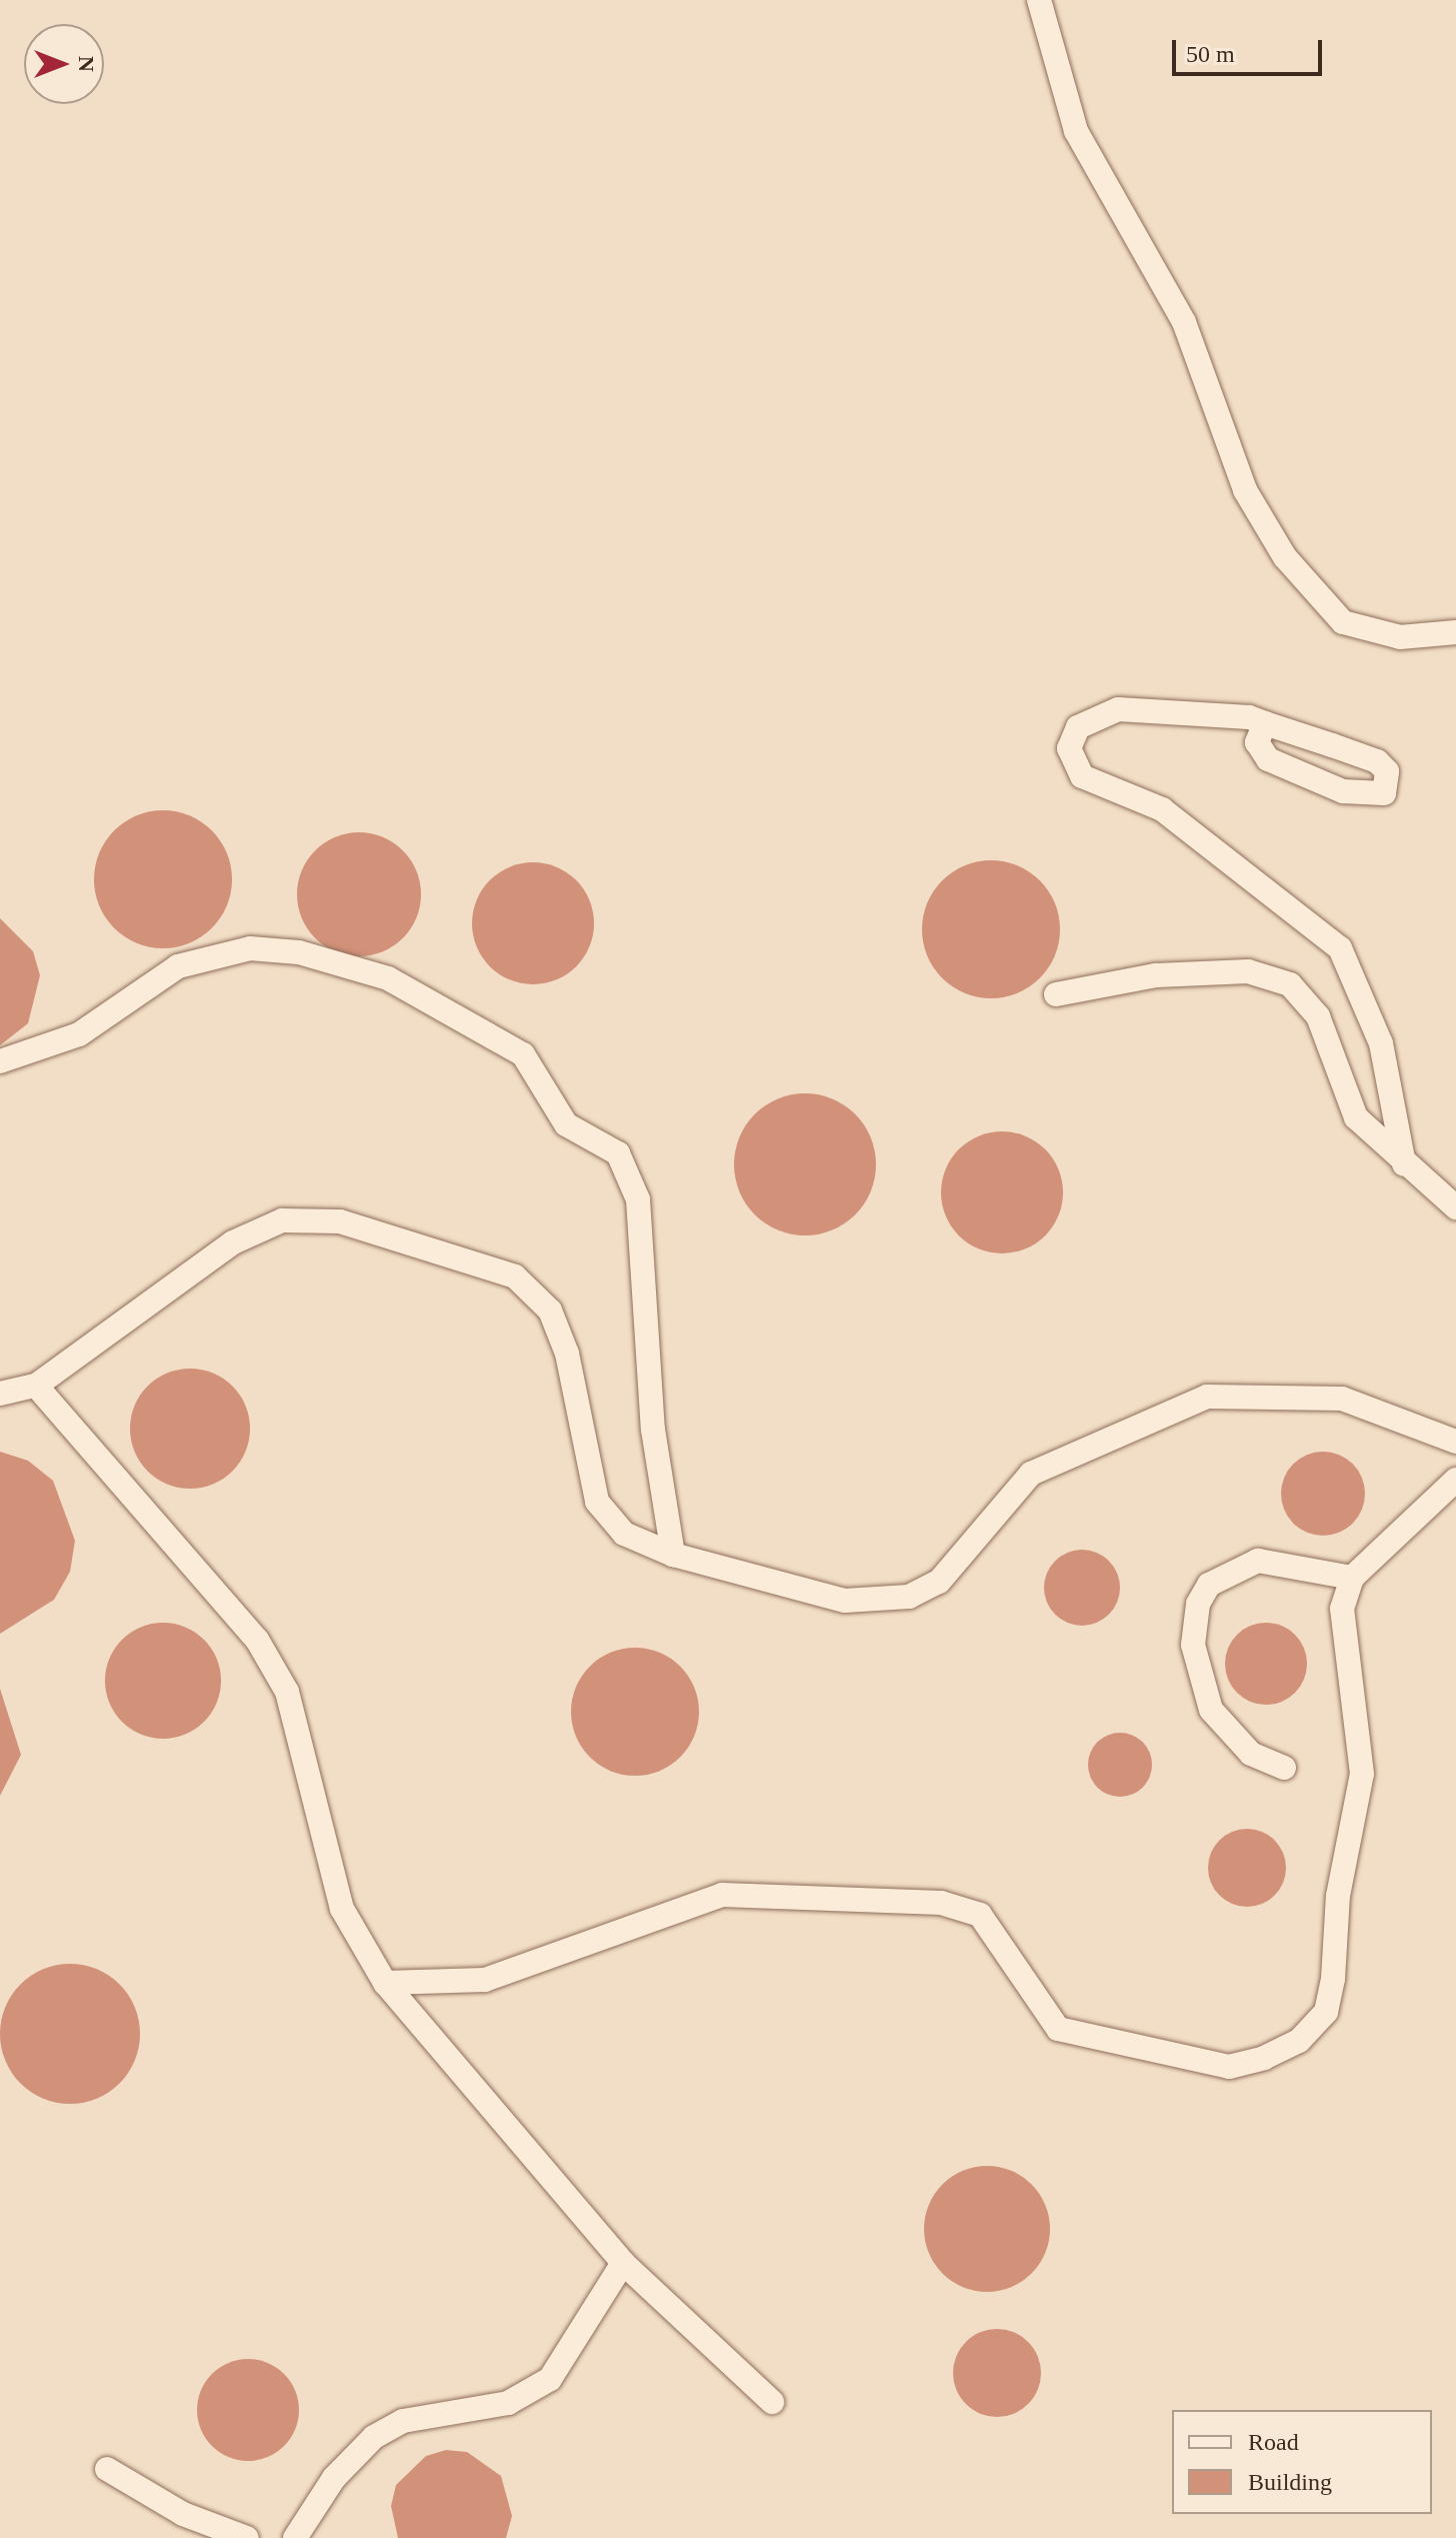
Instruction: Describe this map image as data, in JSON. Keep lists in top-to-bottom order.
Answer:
{
  "legend": ["Road", "Building"],
  "scale_bar": "50 m",
  "north": "right"
}
